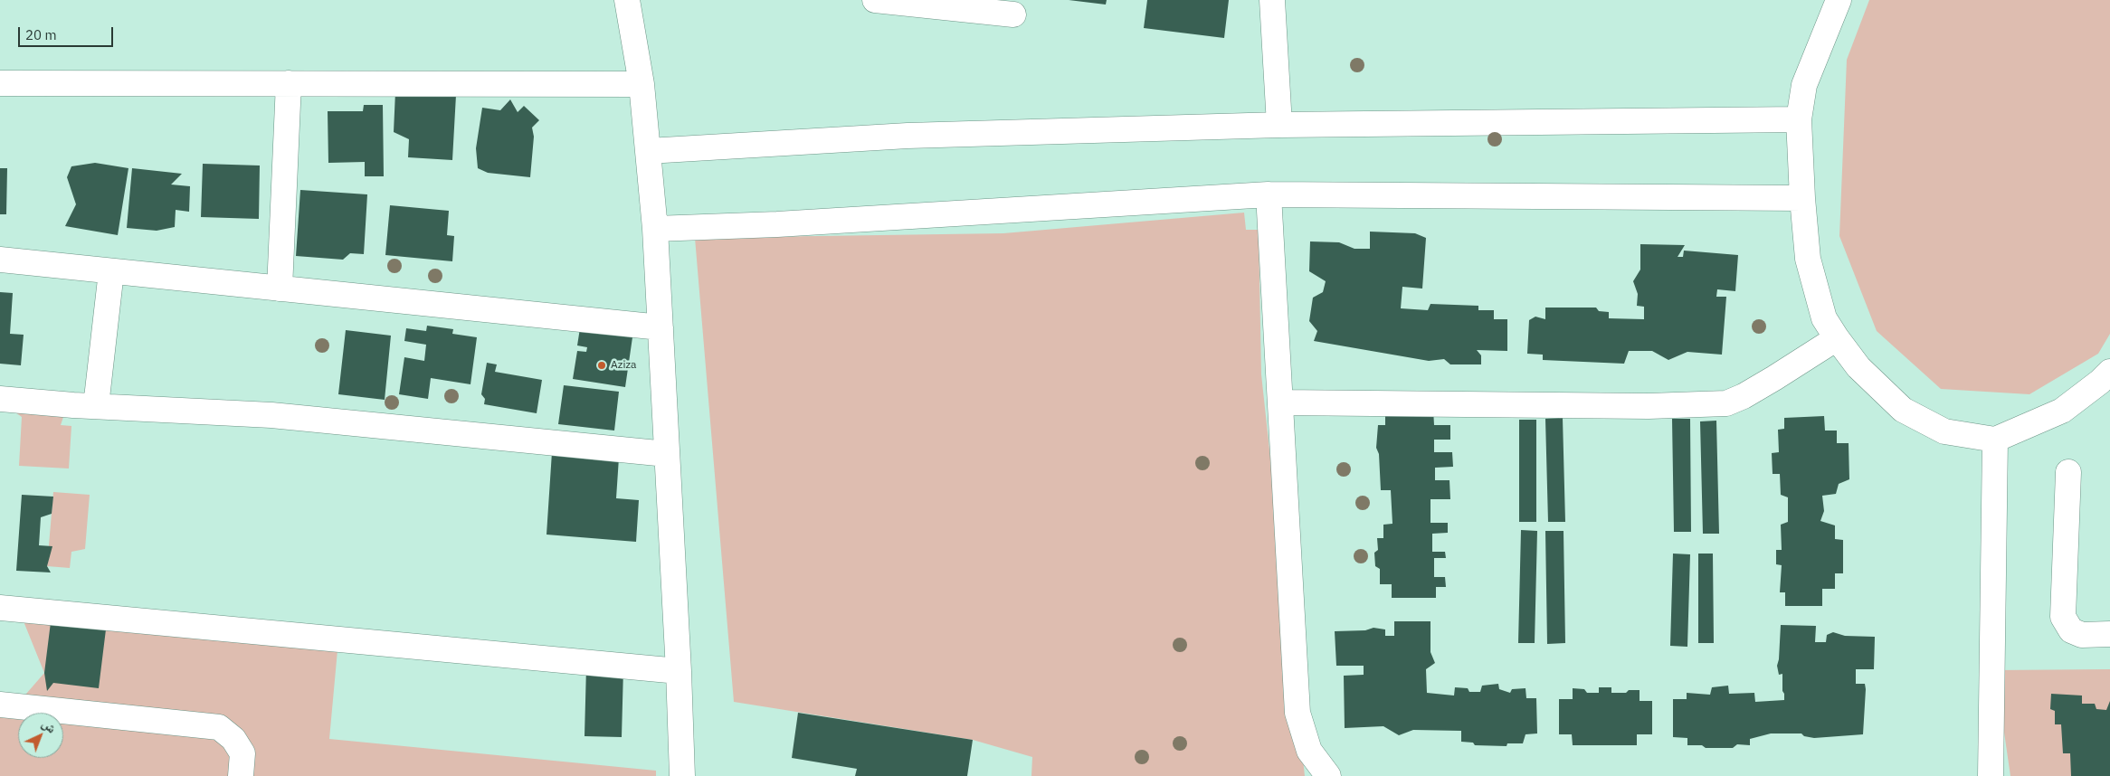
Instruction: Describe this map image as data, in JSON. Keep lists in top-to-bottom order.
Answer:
{
  "places": ["Aziza"],
  "scale_bar": "20 m",
  "north": "top right"
}
